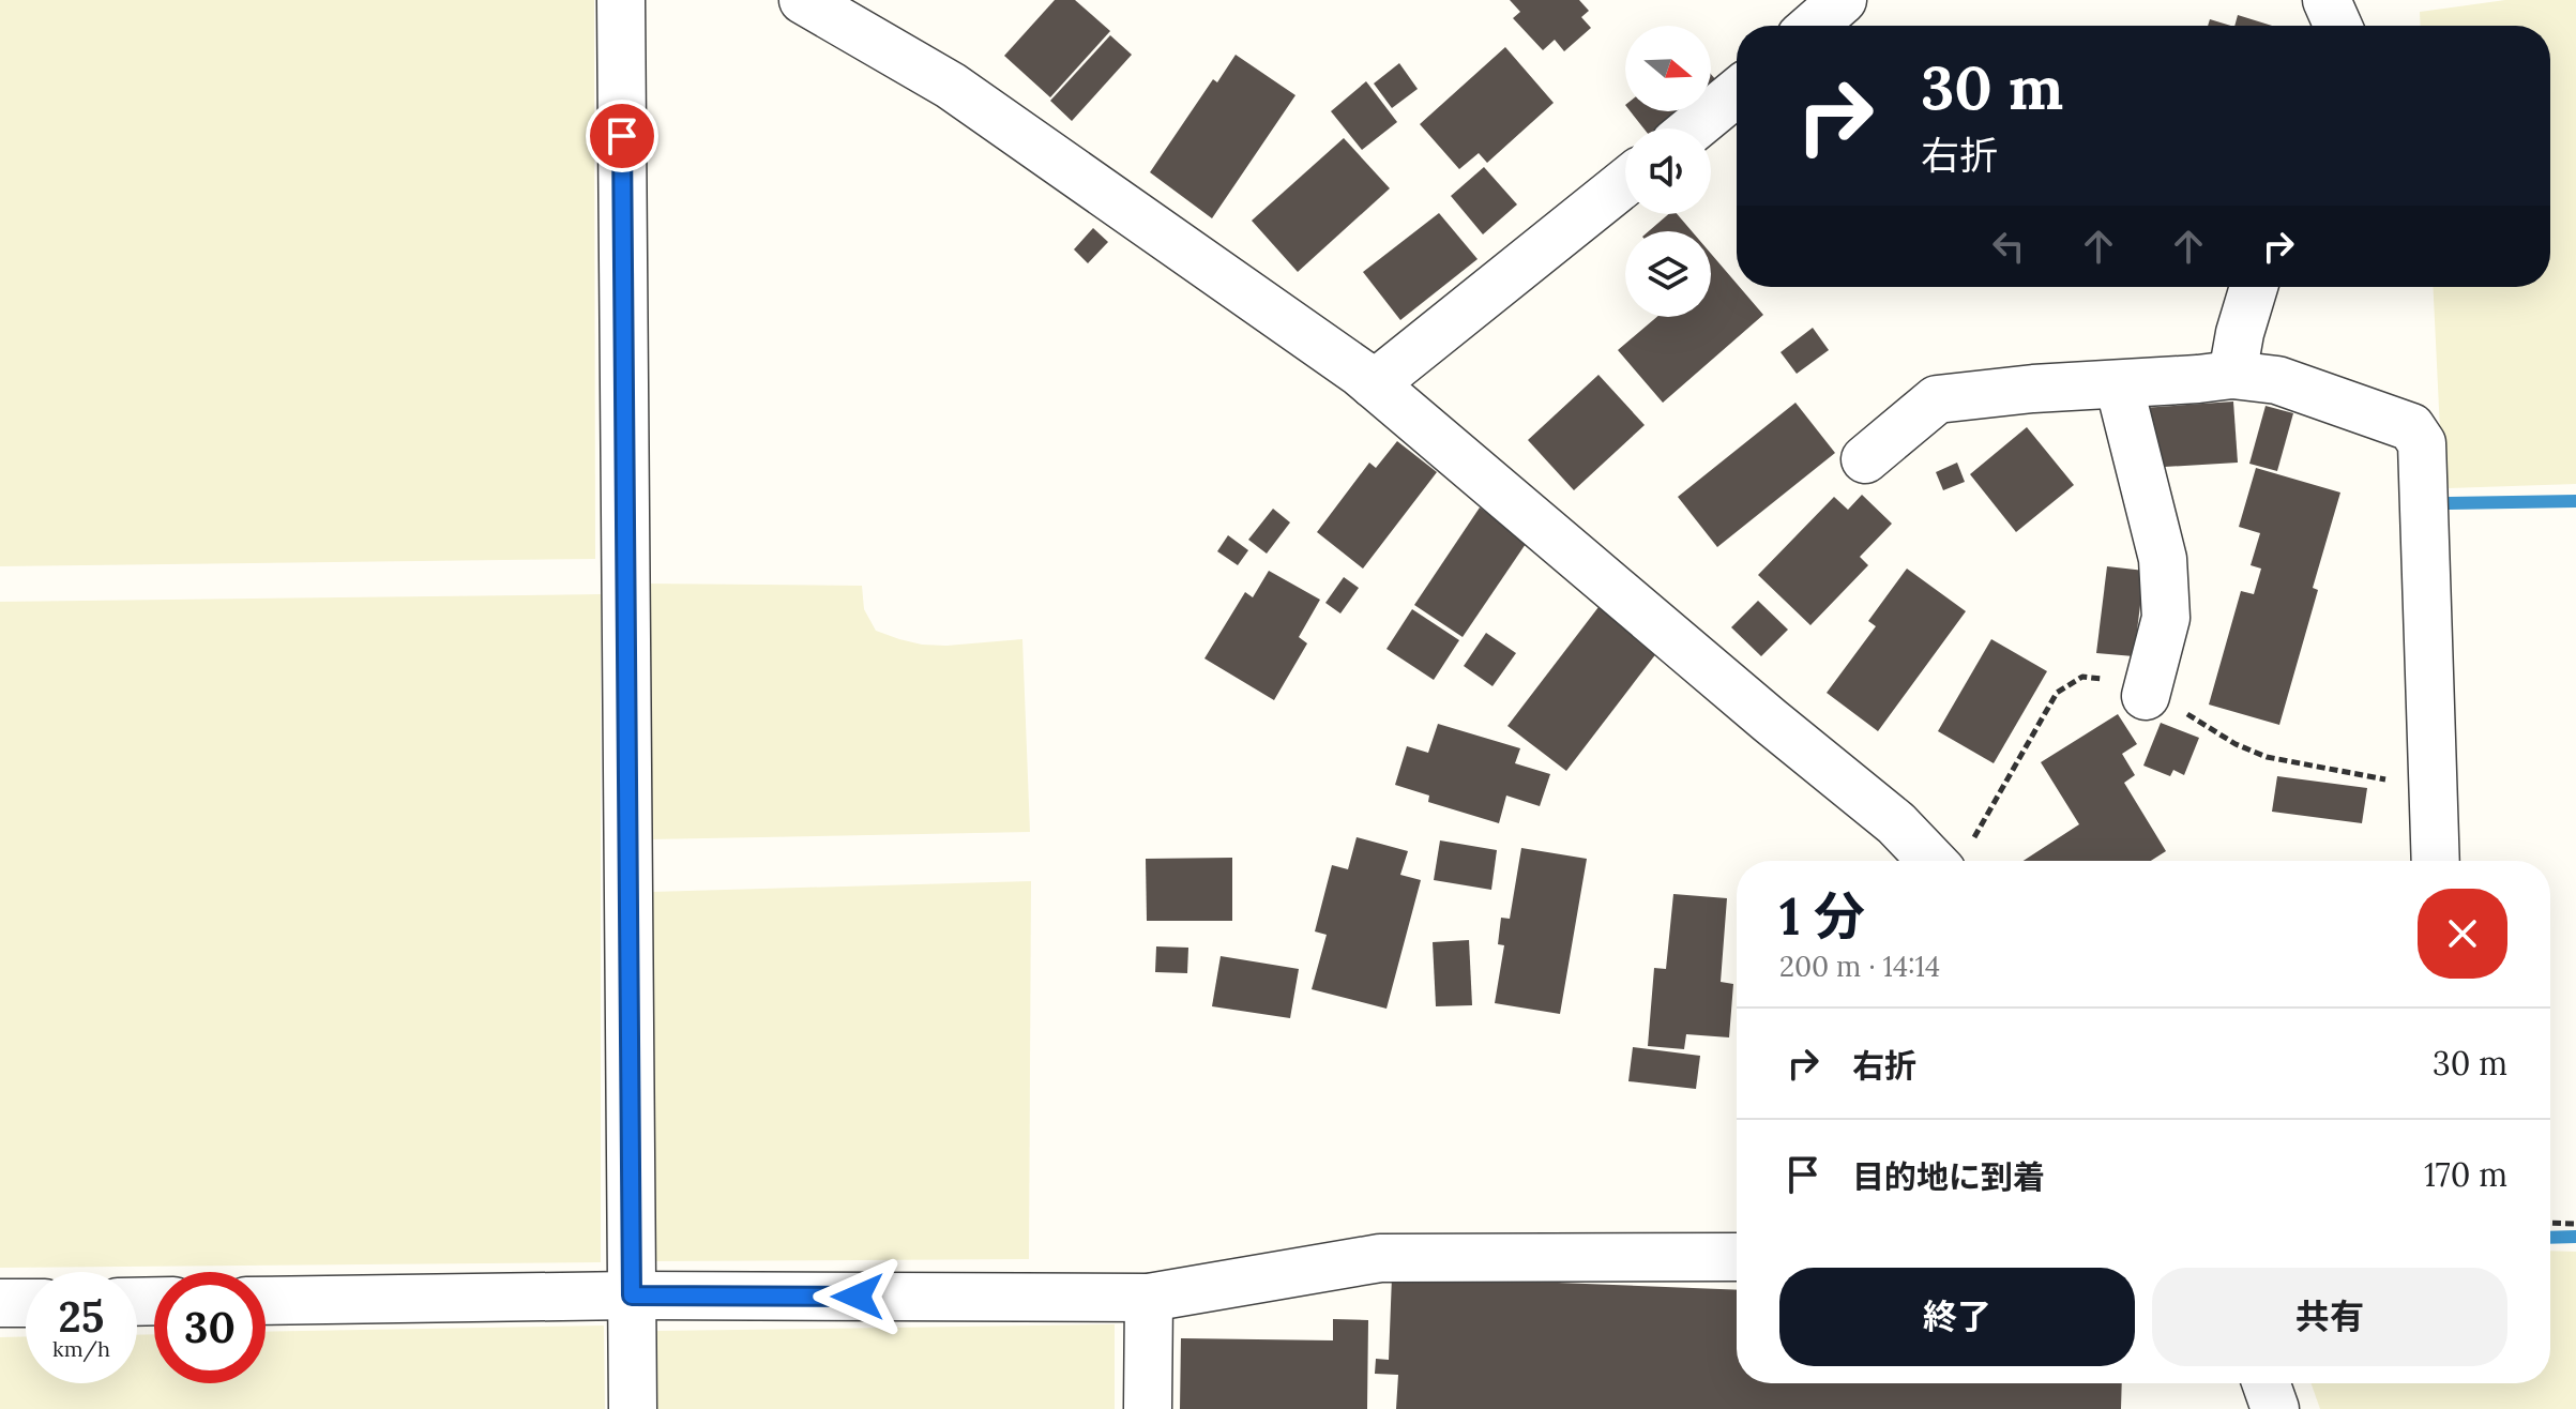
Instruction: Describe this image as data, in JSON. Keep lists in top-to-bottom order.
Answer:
{
  "north": "right",
  "page": {
    "turn": ["30 m", "右折"],
    "heading": ["1 分", "200 m · 14:14"],
    "list": [
      {
        "name": "右折",
        "value": "30 m"
      },
      {
        "name": "目的地に到着",
        "value": "170 m"
      }
    ],
    "buttons": ["終了", "共有"],
    "speed": "25 km/h",
    "limit": "30"
  }
}
